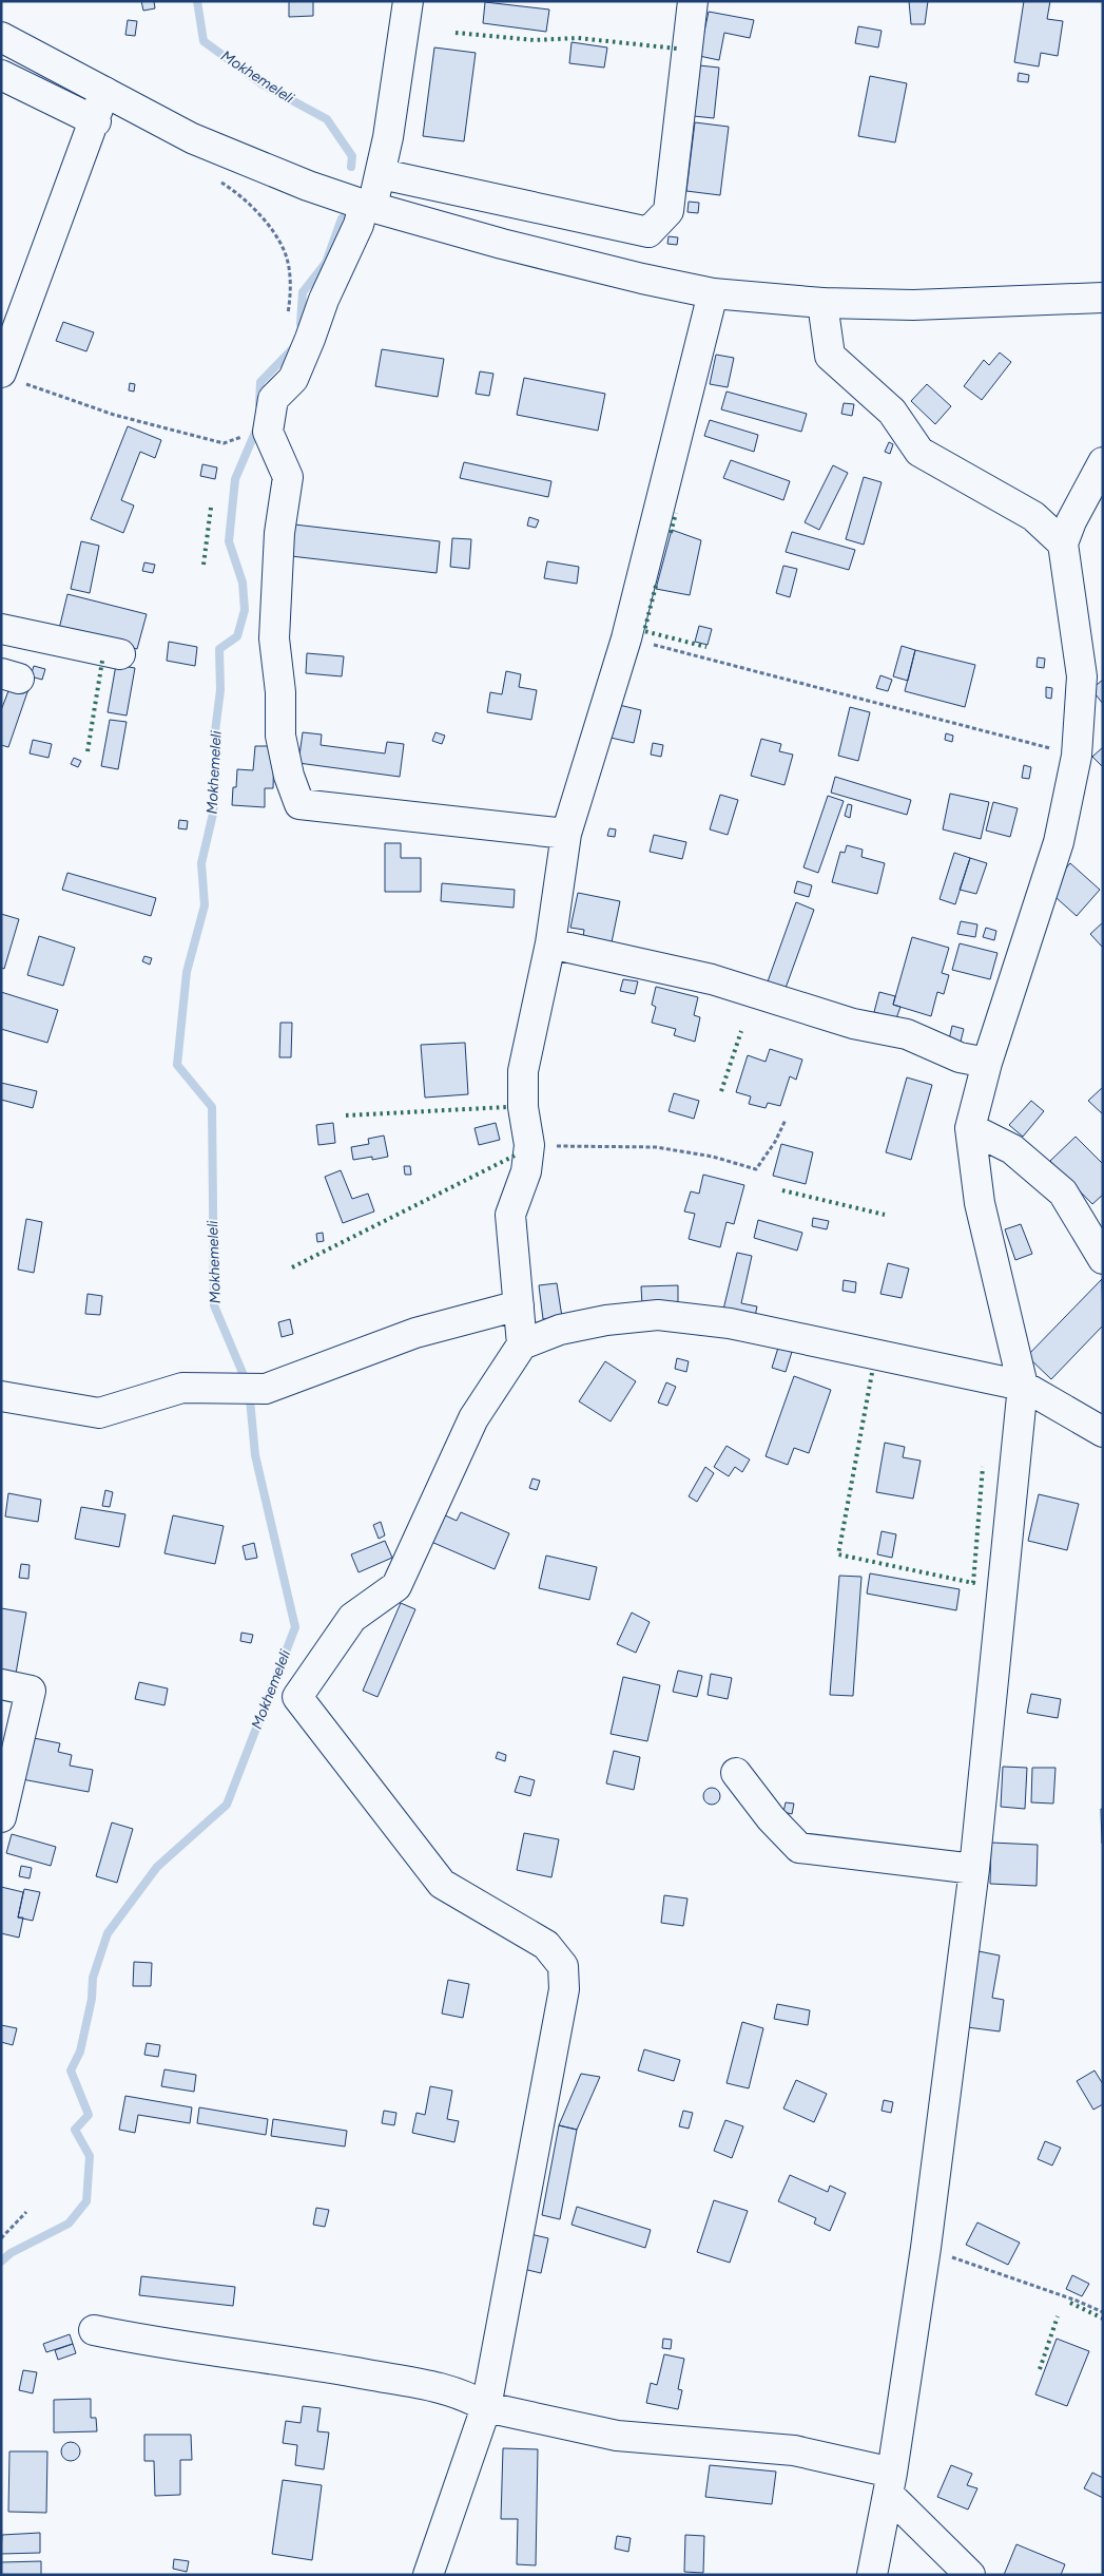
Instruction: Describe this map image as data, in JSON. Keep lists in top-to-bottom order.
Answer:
{
  "water": ["Mokhemeleli"]
}
